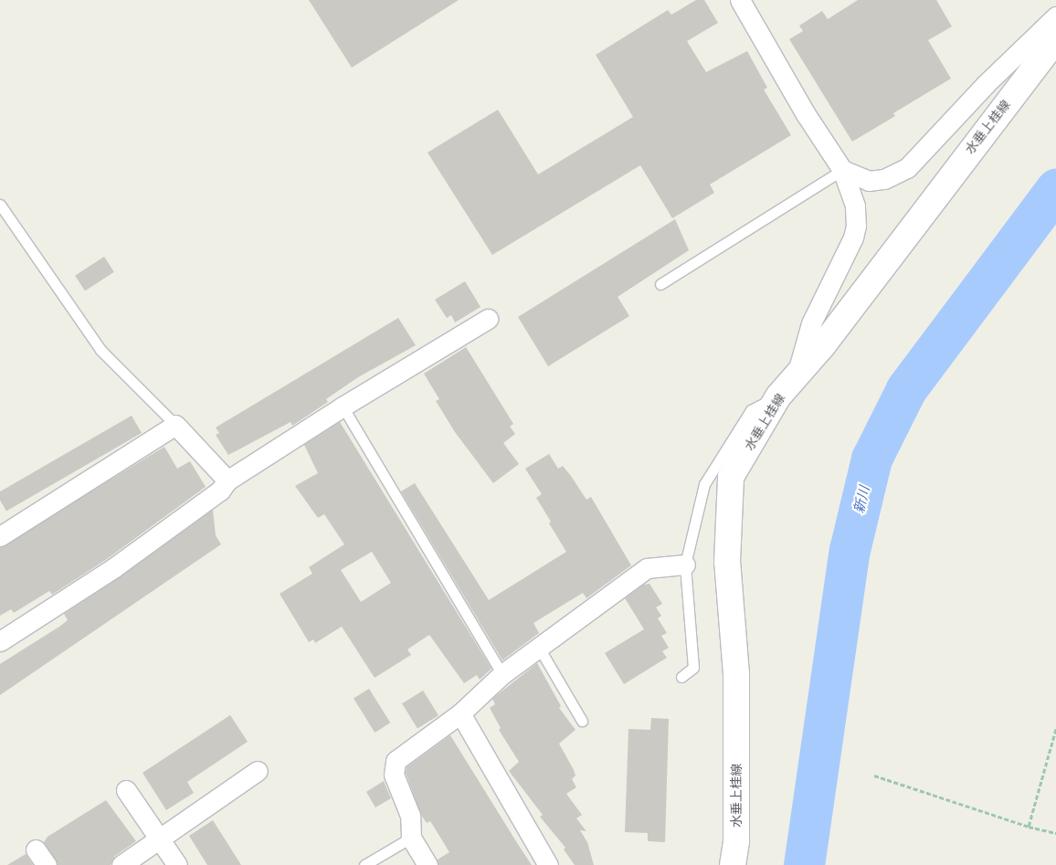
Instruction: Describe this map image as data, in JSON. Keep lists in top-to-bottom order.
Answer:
{
  "streets": {
    "main road": ["水垂上桂線"]
  },
  "water": ["新川"]
}
